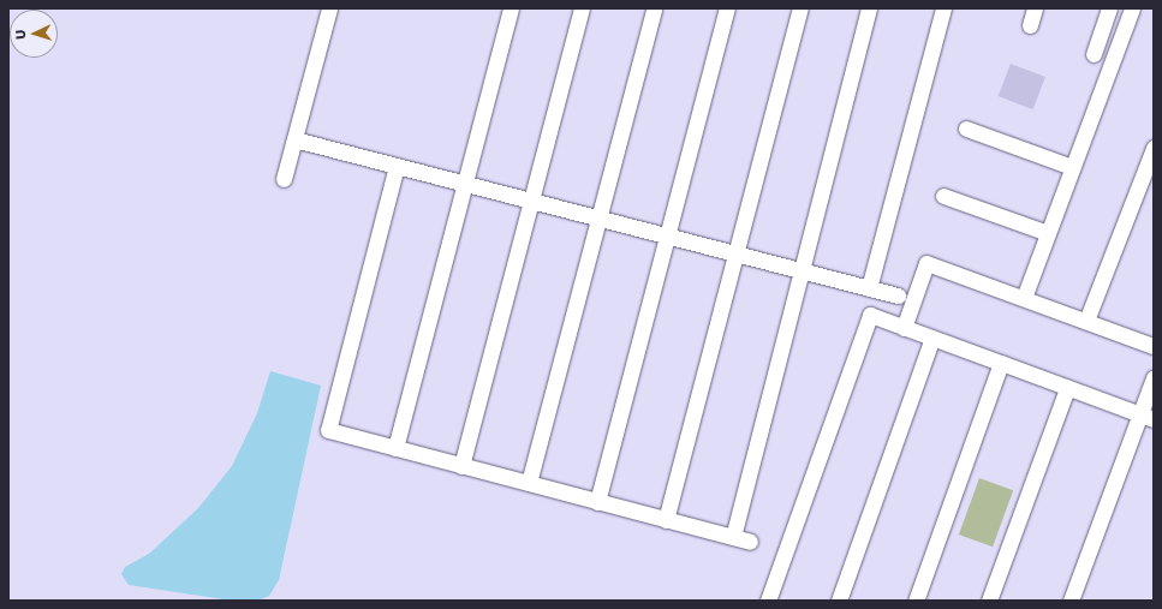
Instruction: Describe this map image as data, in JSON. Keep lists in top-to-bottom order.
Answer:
{
  "north": "left"
}
